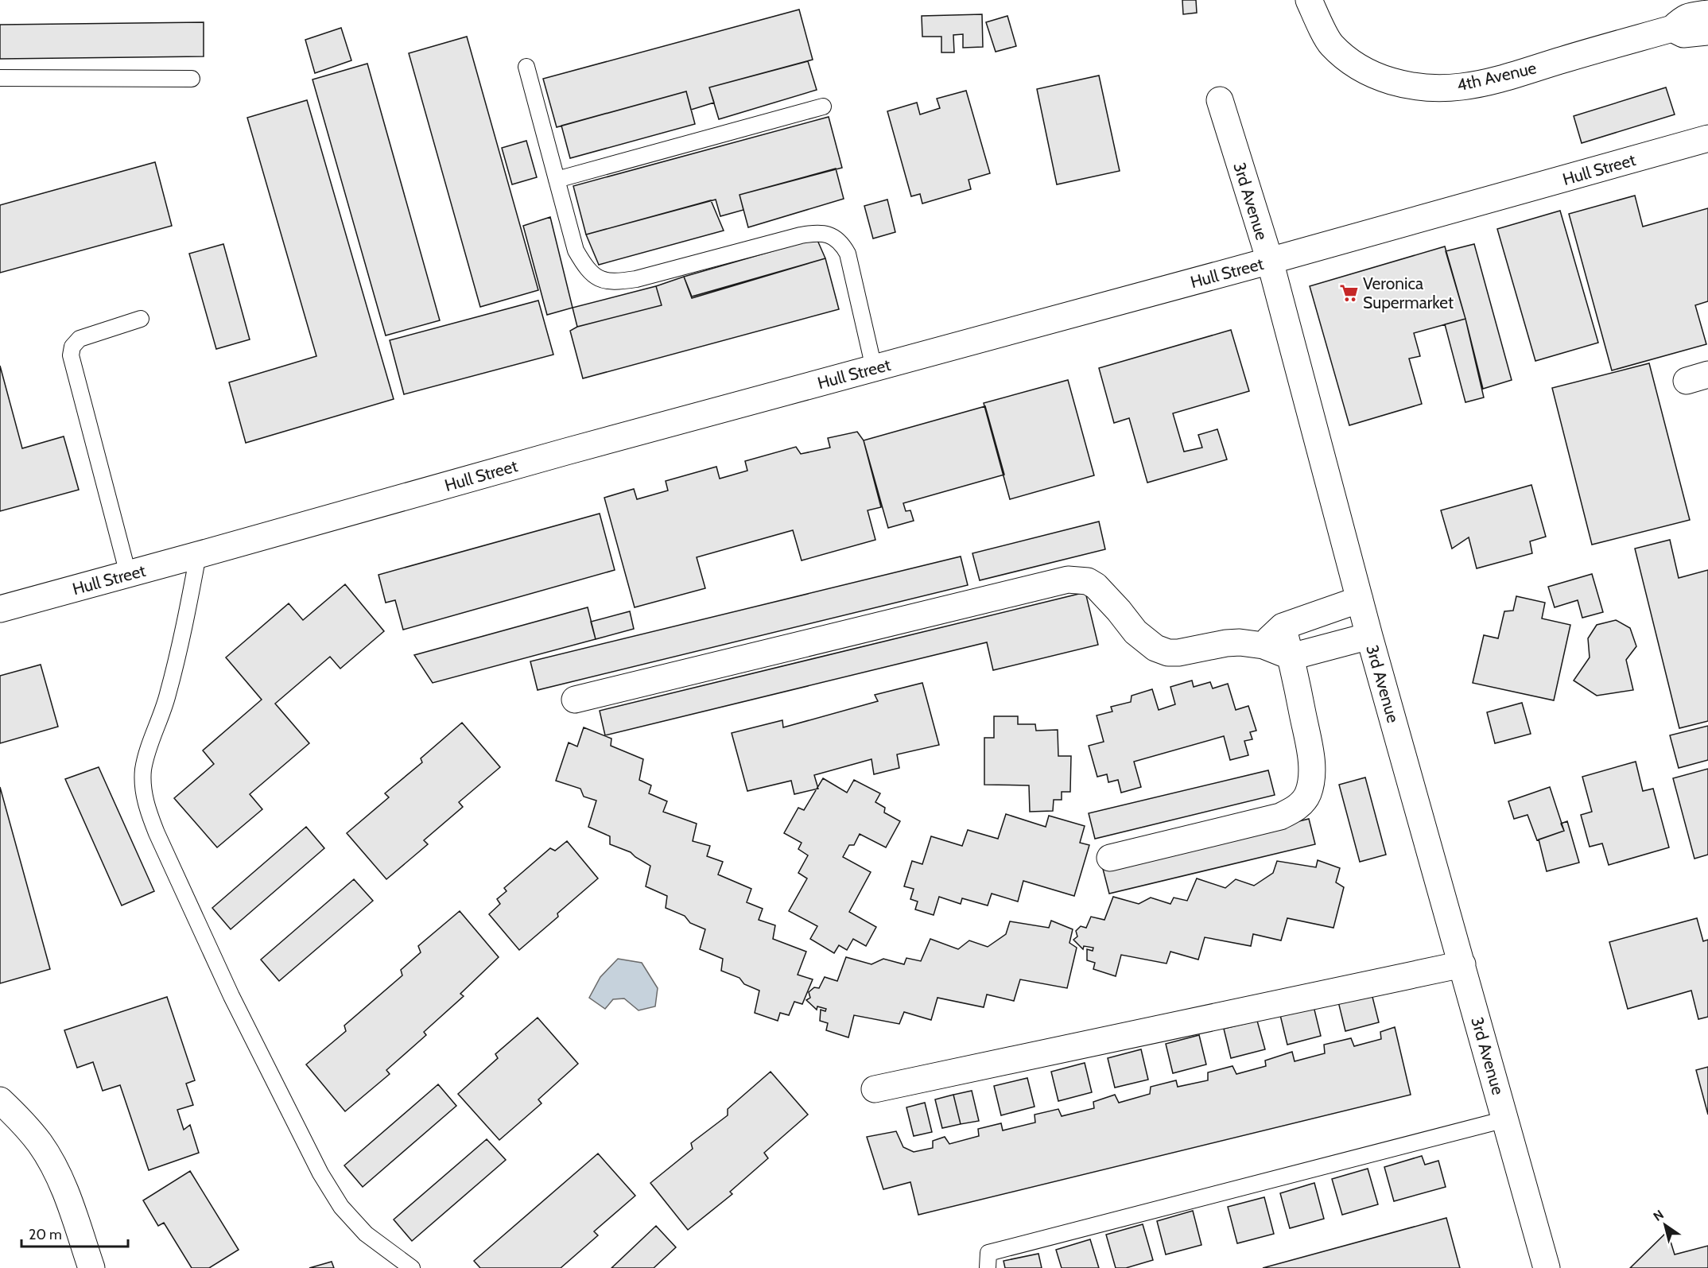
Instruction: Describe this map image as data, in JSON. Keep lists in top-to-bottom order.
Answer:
{
  "streets": {
    "street": ["4th Avenue", "Hull Street", "3rd Avenue"]
  },
  "crossings": [
    ["Hull Street", "3rd Avenue"]
  ],
  "places": {
    "supermarket": ["Veronica Supermarket"]
  },
  "scale_bar": "20 m",
  "north": "top left"
}
